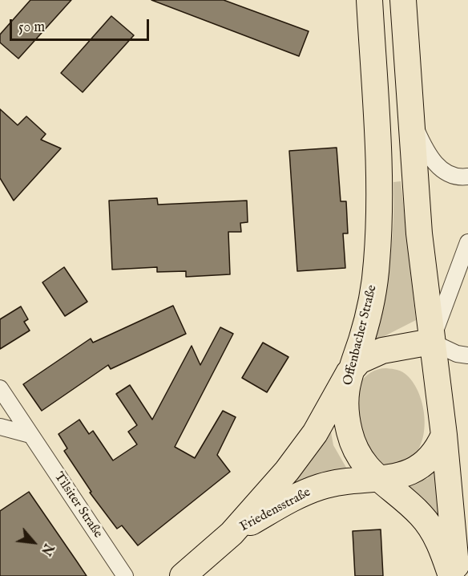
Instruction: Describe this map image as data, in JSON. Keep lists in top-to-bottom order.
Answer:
{
  "streets": {
    "main road": ["Offenbacher Straße", "Friedensstraße"],
    "street": ["Tilsiter Straße"]
  },
  "crossings": [
    ["Offenbacher Straße", "Friedensstraße"]
  ],
  "scale_bar": "50 m",
  "north": "bottom right"
}
